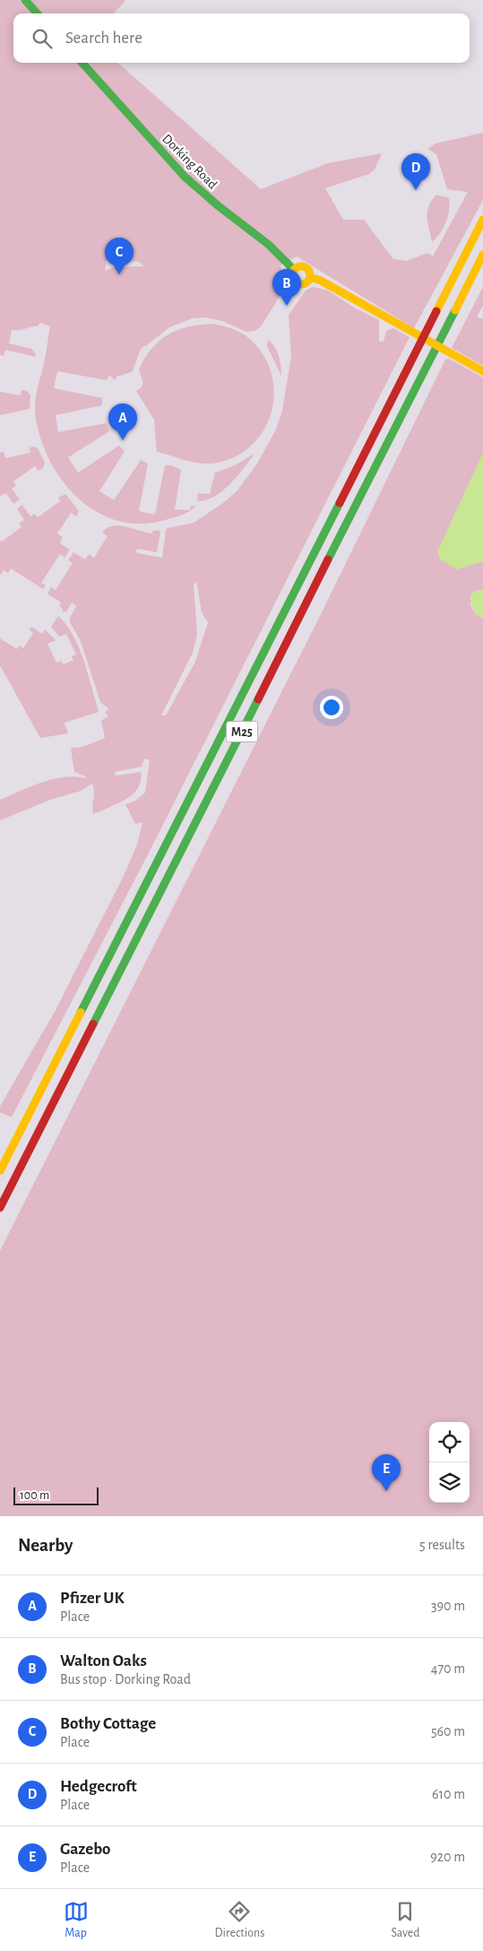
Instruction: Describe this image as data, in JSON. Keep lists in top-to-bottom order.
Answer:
{
  "streets": {
    "main road": ["Dorking Road", "M25"]
  },
  "scale_bar": "100 m",
  "page": {
    "search": "Search here",
    "pins": [
      "D",
      "C",
      "B",
      "A",
      "E"
    ],
    "scale": "100 m",
    "heading": ["Nearby", "5 results"],
    "list": [
      {
        "mark": "A",
        "name": "Pfizer UK",
        "note": "Place",
        "value": "390 m"
      },
      {
        "mark": "B",
        "name": "Walton Oaks",
        "note": "Bus stop · Dorking Road",
        "value": "470 m"
      },
      {
        "mark": "C",
        "name": "Bothy Cottage",
        "note": "Place",
        "value": "560 m"
      },
      {
        "mark": "D",
        "name": "Hedgecroft",
        "note": "Place",
        "value": "610 m"
      },
      {
        "mark": "E",
        "name": "Gazebo",
        "note": "Place",
        "value": "920 m"
      }
    ],
    "nav": ["Map", "Directions", "Saved"]
  }
}
